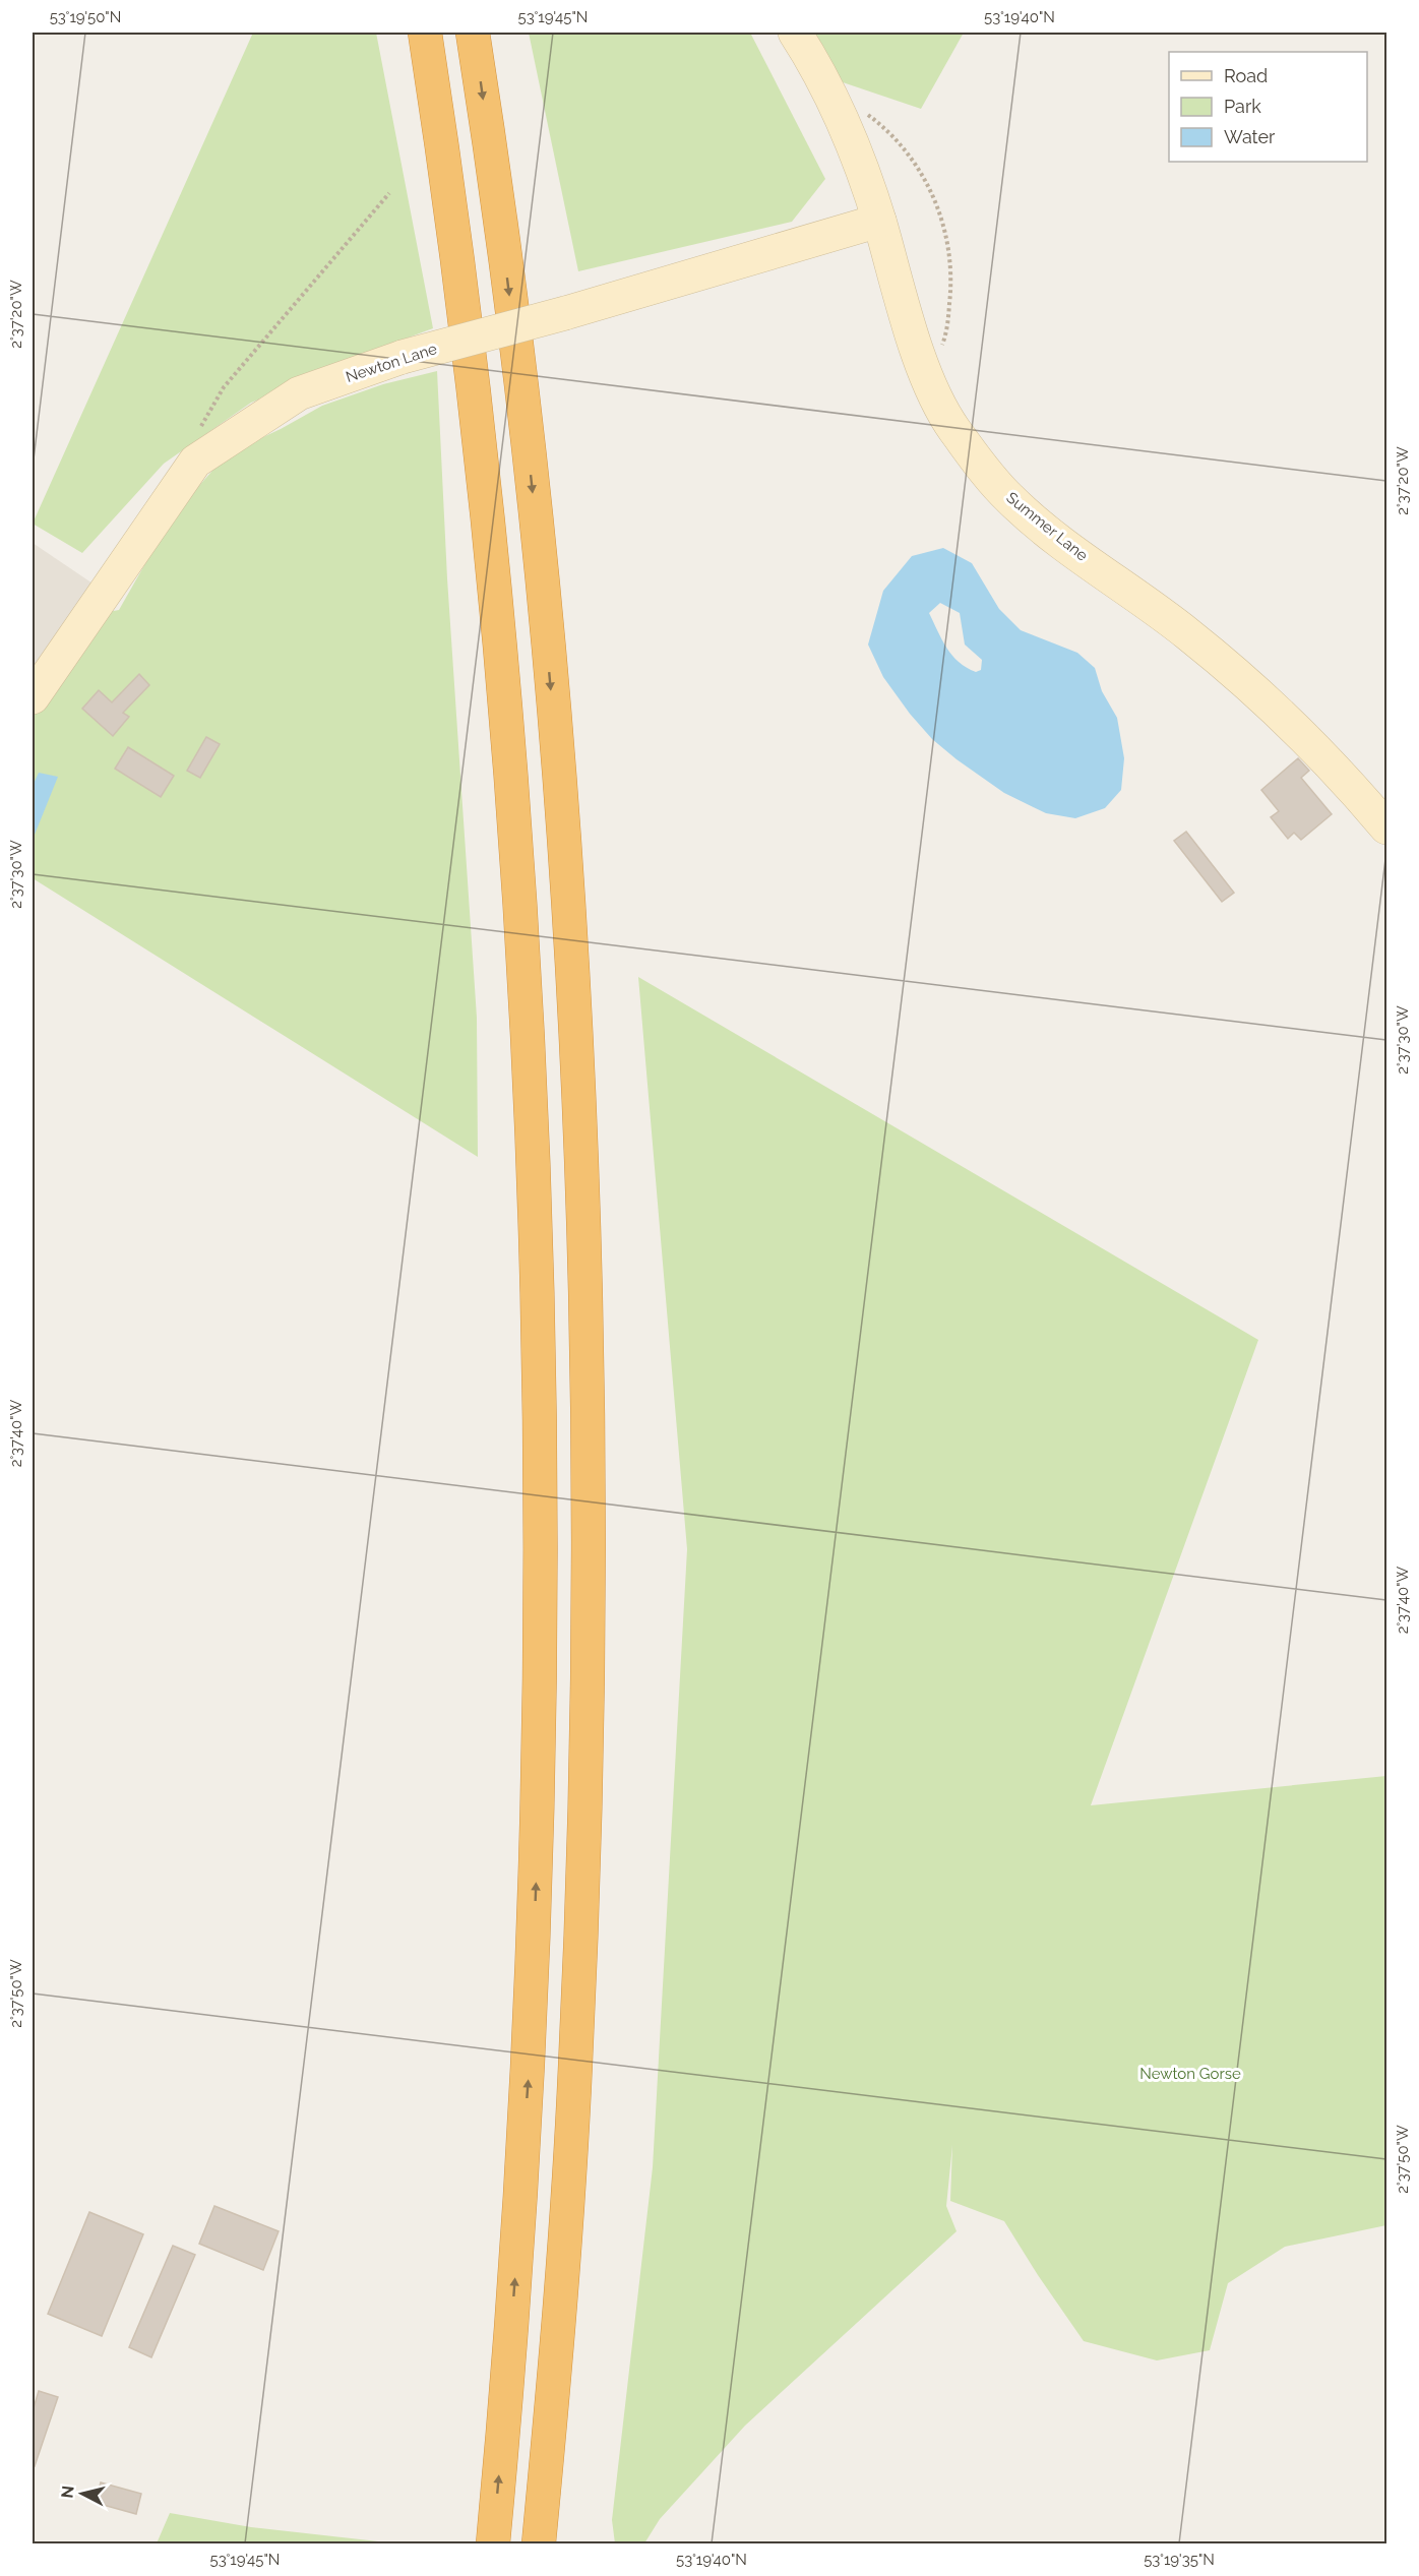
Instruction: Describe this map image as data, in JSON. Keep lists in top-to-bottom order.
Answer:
{
  "streets": {
    "street": ["Newton Lane", "Summer Lane"]
  },
  "crossings": [
    ["Newton Lane", "Summer Lane"]
  ],
  "parks": ["Newton Gorse"],
  "legend": ["Road", "Park", "Water"],
  "north": "left",
  "coordinates": [
    "53°19'50\"N",
    "53°19'45\"N",
    "53°19'40\"N",
    "2°37'20\"W",
    "2°37'30\"W",
    "2°37'40\"W",
    "2°37'50\"W",
    "53°19'35\"N"
  ]
}
